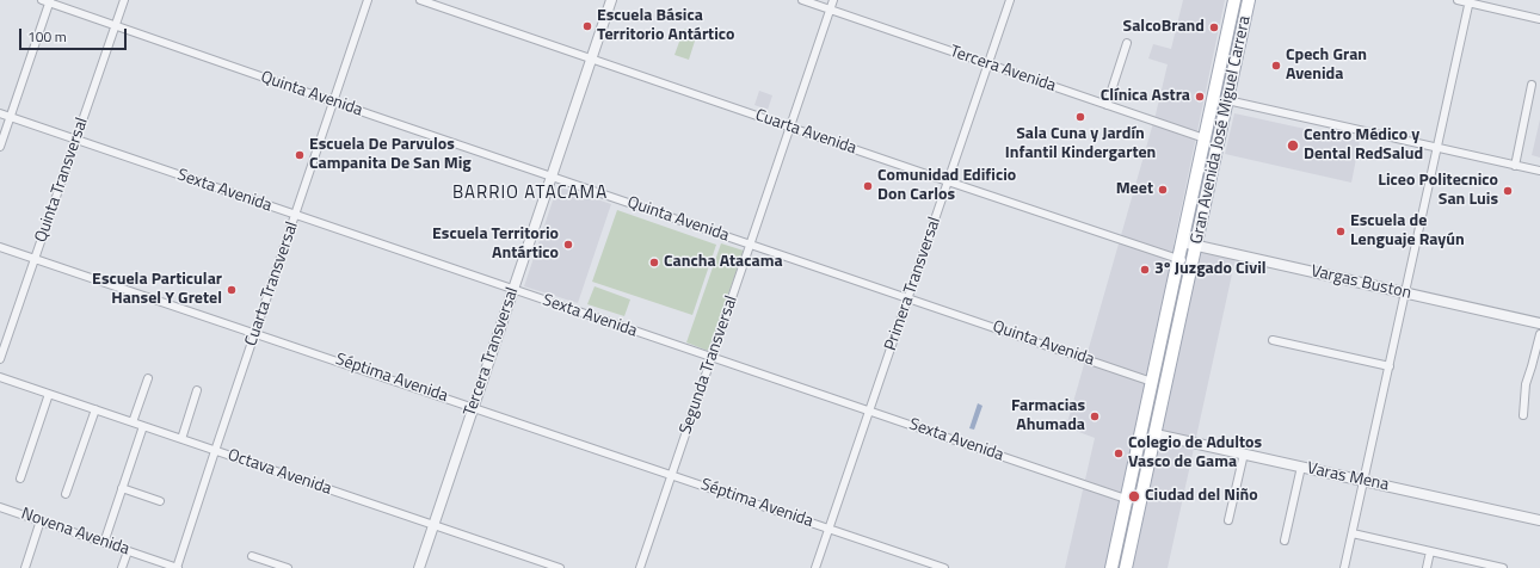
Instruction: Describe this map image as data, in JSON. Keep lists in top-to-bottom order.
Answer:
{
  "streets": {
    "main road": ["Gran Avenida José Miguel Carrera"],
    "street": [
      "Tercera Avenida",
      "Quinta Avenida",
      "Cuarta Avenida",
      "Quinta Transversal",
      "Sexta Avenida",
      "Vargas Buston",
      "Cuarta Transversal",
      "Primera Transversal",
      "Tercera Transversal",
      "Segunda Transversal",
      "Séptima Avenida",
      "Octava Avenida",
      "Varas Mena",
      "Novena Avenida"
    ]
  },
  "crossings": [
    ["Tercera Avenida", "Gran Avenida José Miguel Carrera"],
    ["Tercera Avenida", "Primera Transversal"],
    ["Tercera Avenida", "Segunda Transversal"],
    ["Quinta Avenida", "Gran Avenida José Miguel Carrera"],
    ["Quinta Avenida", "Quinta Transversal"],
    ["Quinta Avenida", "Cuarta Transversal"],
    ["Quinta Avenida", "Primera Transversal"],
    ["Quinta Avenida", "Tercera Transversal"],
    ["Quinta Avenida", "Segunda Transversal"],
    ["Gran Avenida José Miguel Carrera", "Cuarta Avenida"],
    ["Gran Avenida José Miguel Carrera", "Sexta Avenida"],
    ["Gran Avenida José Miguel Carrera", "Vargas Buston"],
    ["Gran Avenida José Miguel Carrera", "Varas Mena"],
    ["Cuarta Avenida", "Primera Transversal"],
    ["Cuarta Avenida", "Tercera Transversal"],
    ["Cuarta Avenida", "Segunda Transversal"],
    ["Quinta Transversal", "Sexta Avenida"],
    ["Quinta Transversal", "Séptima Avenida"],
    ["Sexta Avenida", "Cuarta Transversal"],
    ["Sexta Avenida", "Primera Transversal"],
    ["Sexta Avenida", "Tercera Transversal"],
    ["Sexta Avenida", "Segunda Transversal"],
    ["Cuarta Transversal", "Séptima Avenida"],
    ["Cuarta Transversal", "Octava Avenida"],
    ["Cuarta Transversal", "Novena Avenida"],
    ["Primera Transversal", "Séptima Avenida"],
    ["Tercera Transversal", "Séptima Avenida"],
    ["Tercera Transversal", "Octava Avenida"],
    ["Segunda Transversal", "Séptima Avenida"]
  ],
  "districts": ["BARRIO ATACAMA"],
  "places": [
    "Escuela Básica Territorio Antártico",
    "SalcoBrand",
    "Cpech Gran Avenida",
    "Clínica Astra",
    "Sala Cuna y Jardín Infantil Kindergarten",
    "Centro Médico y Dental RedSalud",
    "Escuela De Parvulos Campanita De San Mig",
    "Comunidad Edificio Don Carlos",
    "Meet",
    "Liceo Politecnico San Luis",
    "Escuela de Lenguaje Rayún",
    "Escuela Territorio Antártico",
    "Cancha Atacama",
    "3º Juzgado Civil",
    "Escuela Particular Hansel Y Gretel",
    "Farmacias Ahumada",
    "Colegio de Adultos Vasco de Gama",
    "Ciudad del Niño"
  ],
  "scale_bar": "100 m"
}
